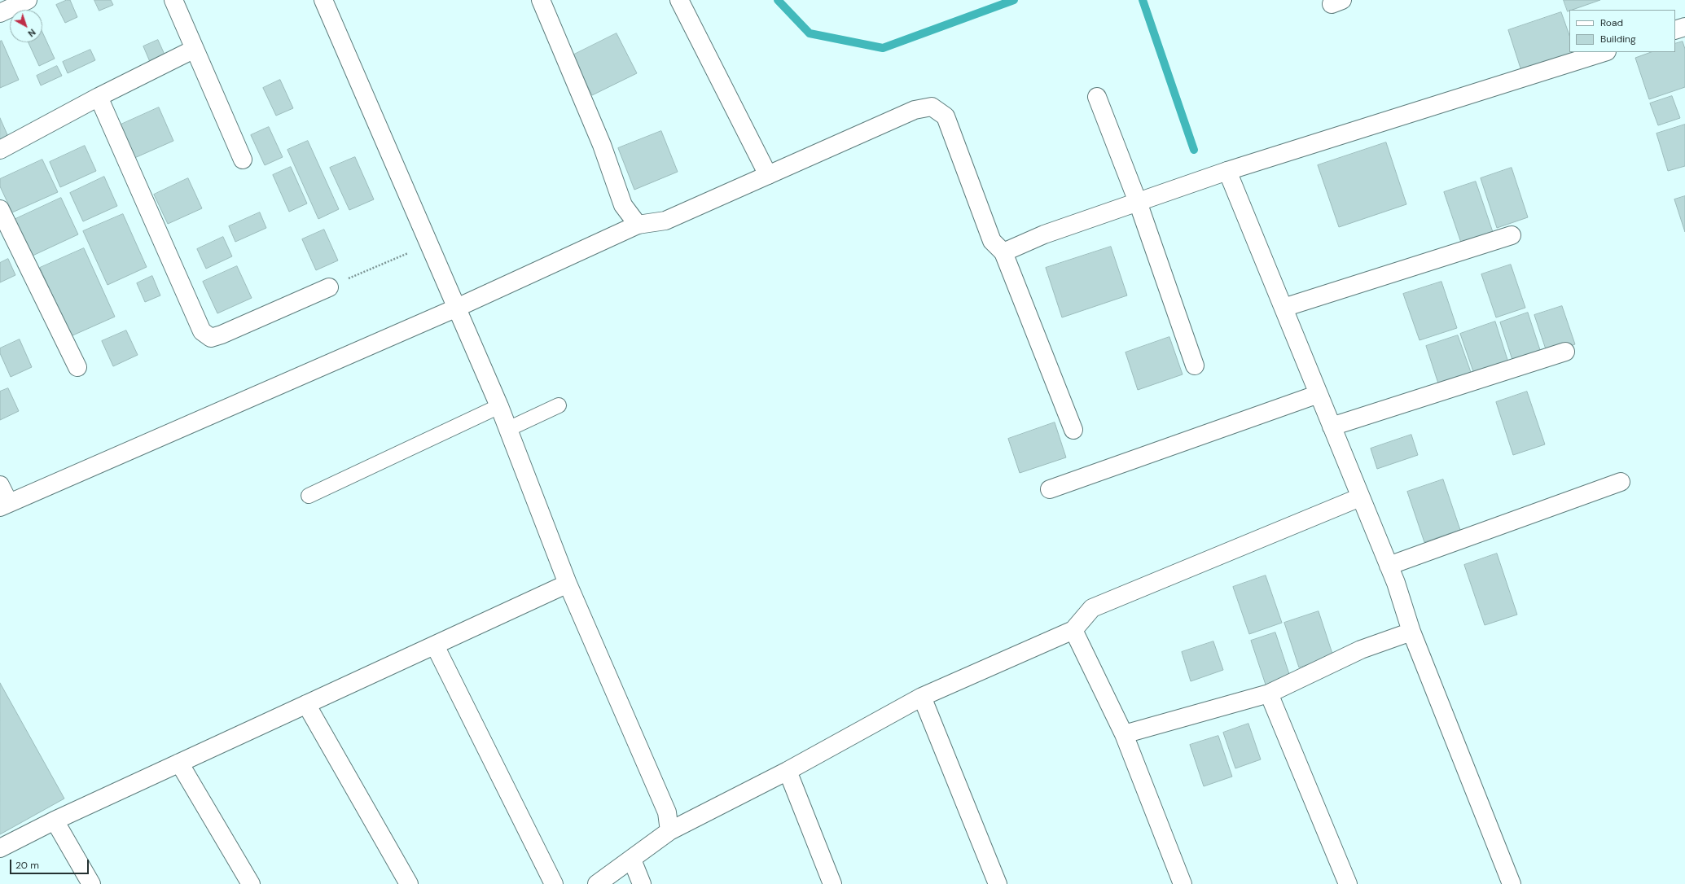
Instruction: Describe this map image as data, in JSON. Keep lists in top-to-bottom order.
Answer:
{
  "legend": ["Road", "Building"],
  "scale_bar": "20 m",
  "north": "bottom right"
}
